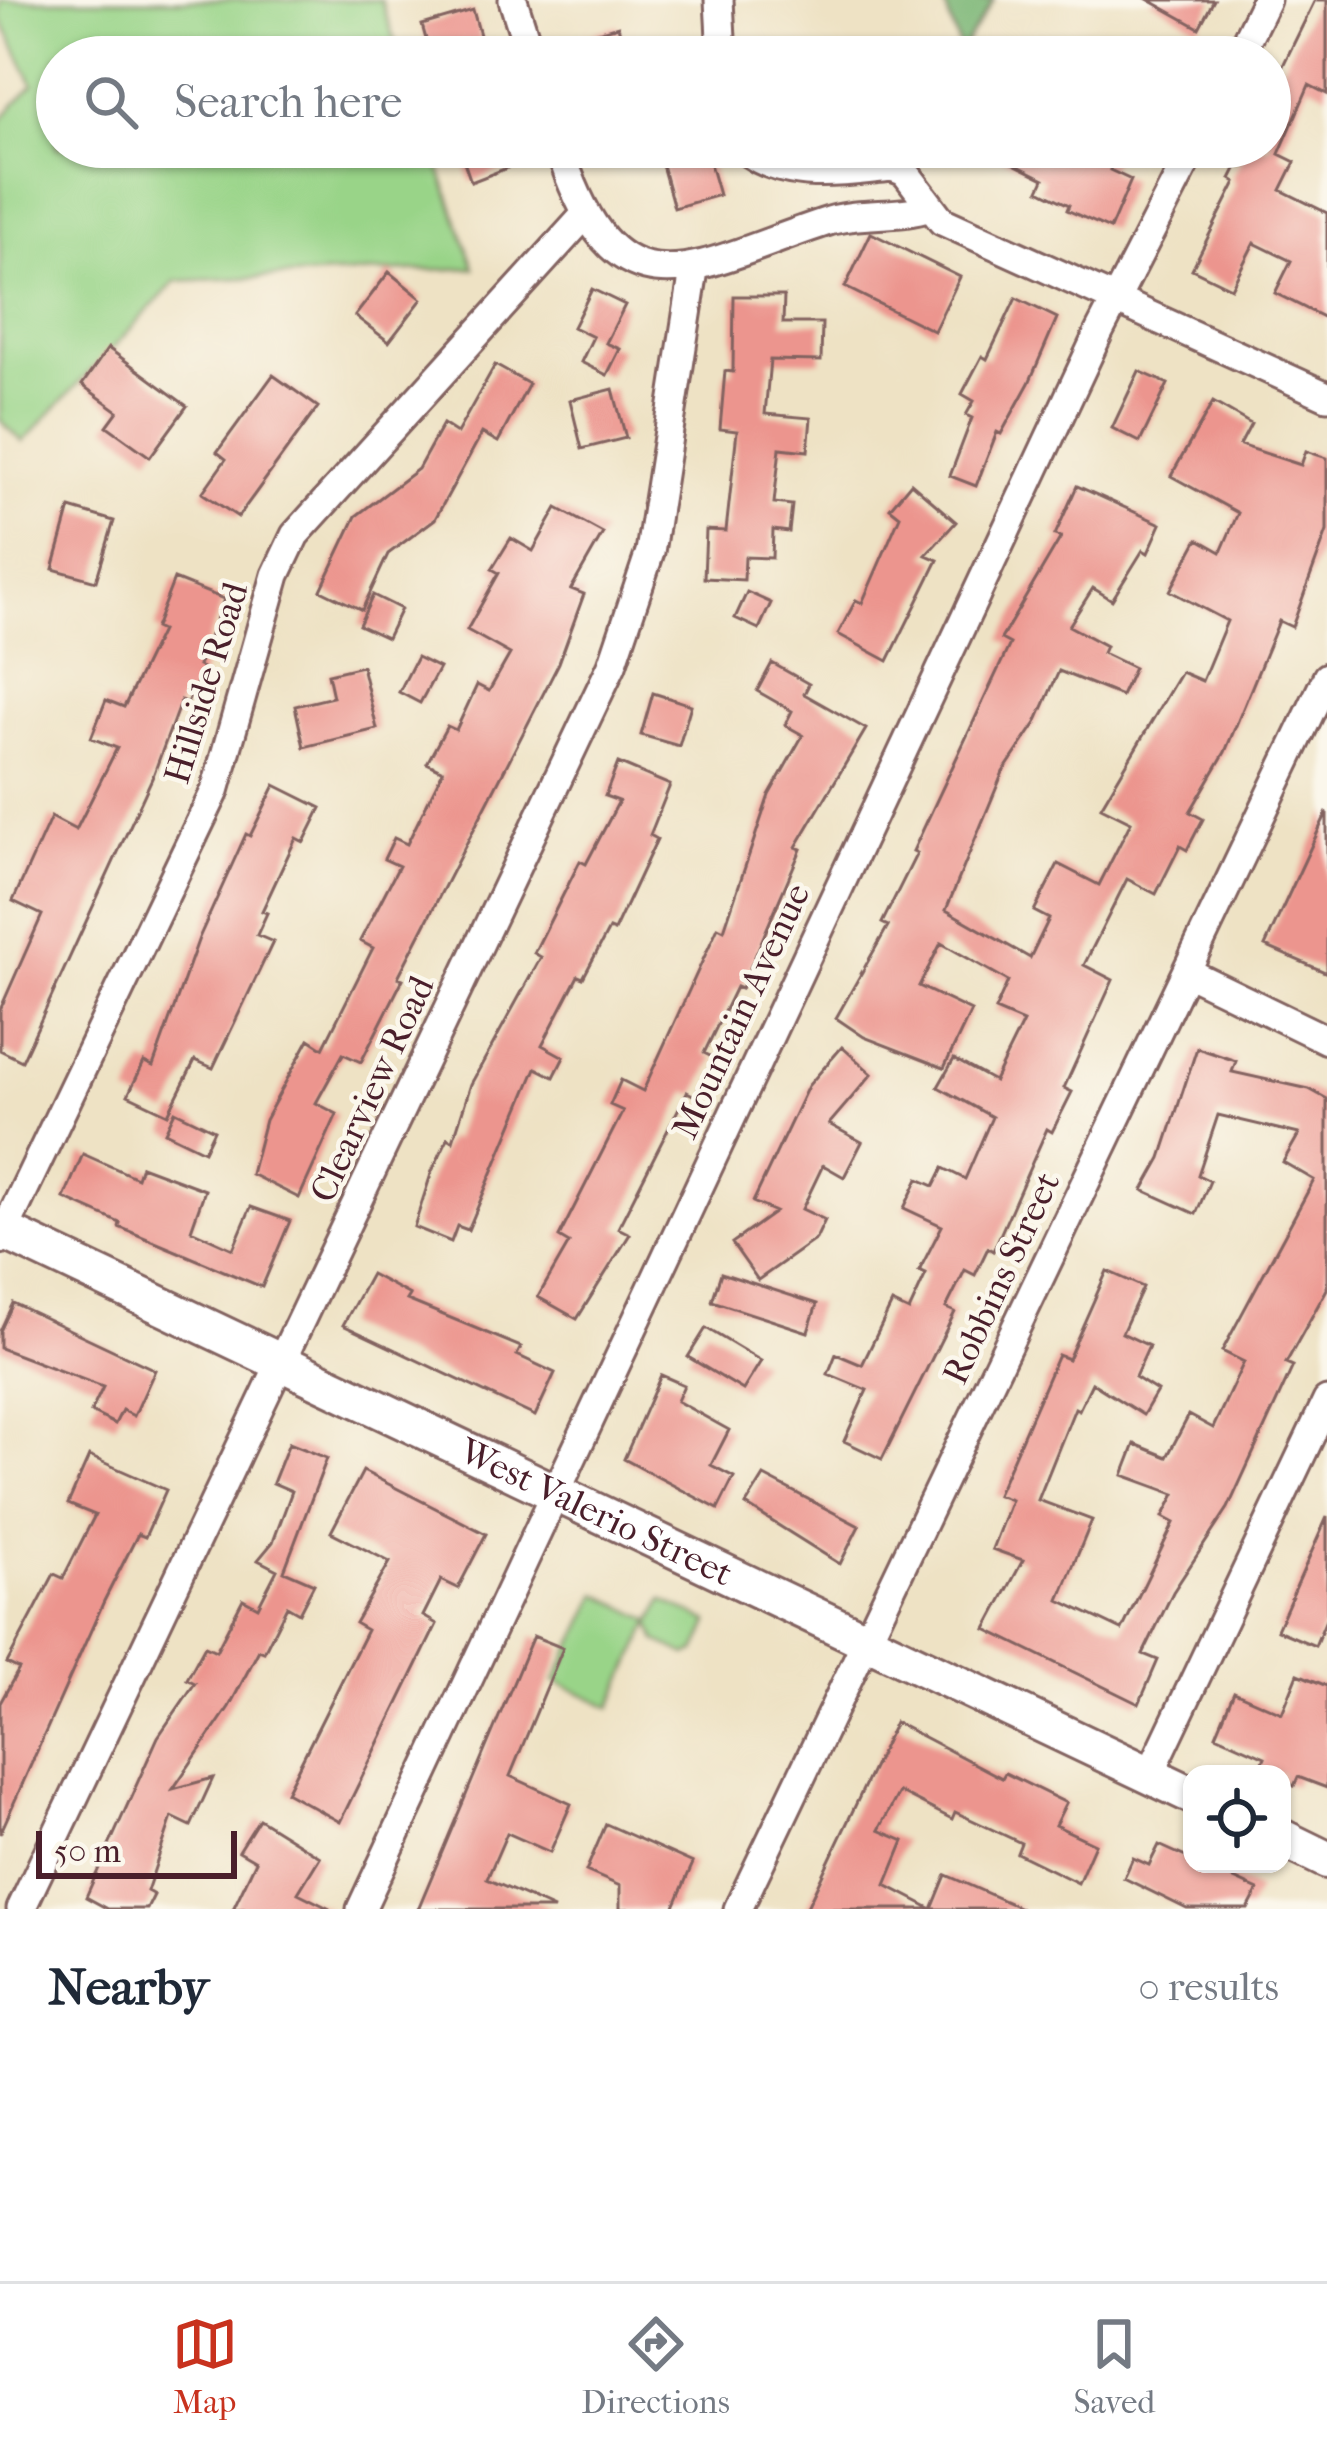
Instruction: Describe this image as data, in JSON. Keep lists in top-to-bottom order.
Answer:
{
  "streets": {
    "street": [
      "Hillside Road",
      "Mountain Avenue",
      "Clearview Road",
      "Robbins Street",
      "West Valerio Street"
    ]
  },
  "crossings": [
    ["Hillside Road", "West Valerio Street"],
    ["Mountain Avenue", "West Valerio Street"],
    ["Clearview Road", "West Valerio Street"],
    ["Robbins Street", "West Valerio Street"]
  ],
  "scale_bar": "50 m",
  "page": {
    "search": "Search here",
    "scale": "50 m",
    "heading": ["Nearby", "0 results"],
    "nav": ["Map", "Directions", "Saved"]
  }
}
